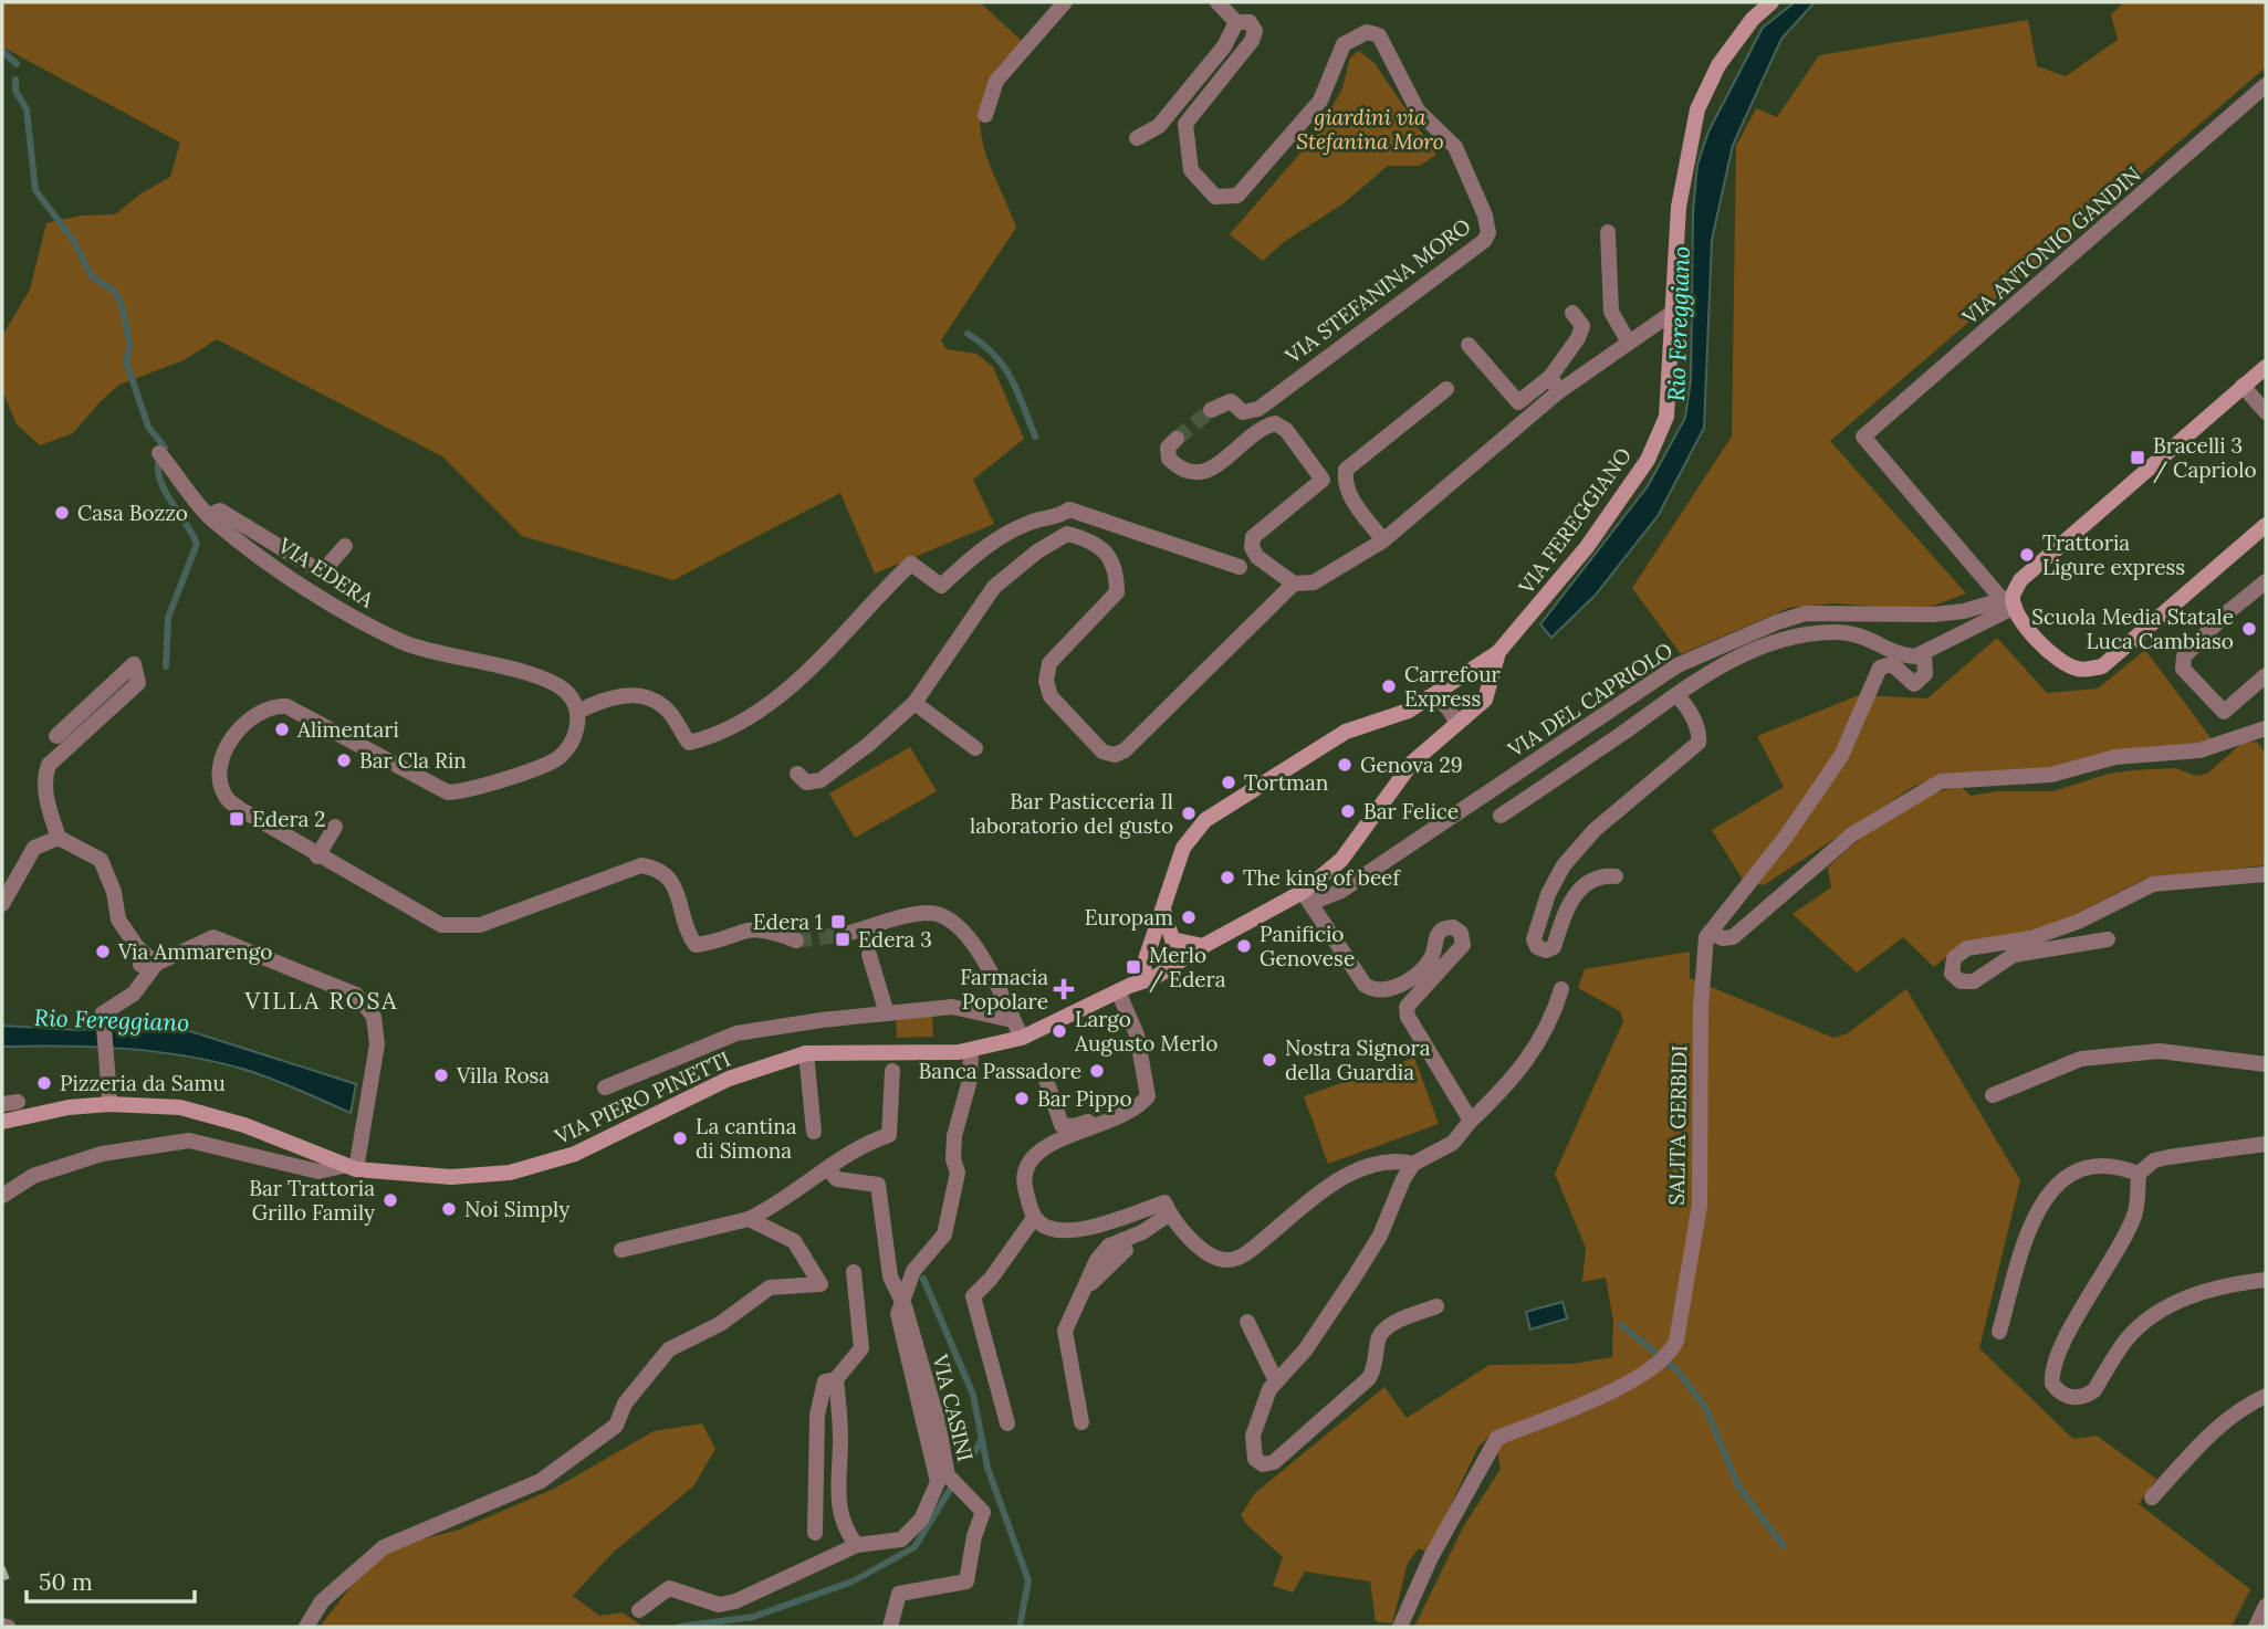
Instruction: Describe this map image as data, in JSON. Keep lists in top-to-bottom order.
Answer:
{
  "streets": {
    "street": [
      "VIA ANTONIO GANDIN",
      "VIA STEFANINA MORO",
      "VIA FEREGGIANO",
      "VIA EDERA",
      "VIA DEL CAPRIOLO",
      "VIA PIERO PINETTI",
      "SALITA GERBIDI",
      "VIA CASINI"
    ]
  },
  "crossings": [
    ["VIA ANTONIO GANDIN", "VIA DEL CAPRIOLO"],
    ["VIA FEREGGIANO", "VIA DEL CAPRIOLO"],
    ["VIA DEL CAPRIOLO", "SALITA GERBIDI"]
  ],
  "districts": ["VILLA ROSA"],
  "water": ["Rio Fereggiano"],
  "parks": ["giardini via Stefanina Moro"],
  "places": {
    "transit": [
      "Bracelli 3 / Capriolo",
      "Edera 2",
      "Edera 1",
      "Edera 3",
      "Merlo / Edera"
    ],
    "other": [
      "Casa Bozzo",
      "Trattoria Ligure express",
      "Scuola Media Statale Luca Cambiaso",
      "Carrefour Express",
      "Alimentari",
      "Bar Cla Rin",
      "Genova 29",
      "Tortman",
      "Bar Felice",
      "Bar Pasticceria Il laboratorio del gusto",
      "The king of beef",
      "Europam",
      "Panificio Genovese",
      "Via Ammarengo",
      "Largo Augusto Merlo",
      "Nostra Signora della Guardia",
      "Banca Passadore",
      "Villa Rosa",
      "Pizzeria da Samu",
      "Bar Pippo",
      "La cantina di Simona",
      "Bar Trattoria Grillo Family",
      "Noi Simply"
    ],
    "health": ["Farmacia Popolare"]
  },
  "scale_bar": "50 m"
}
